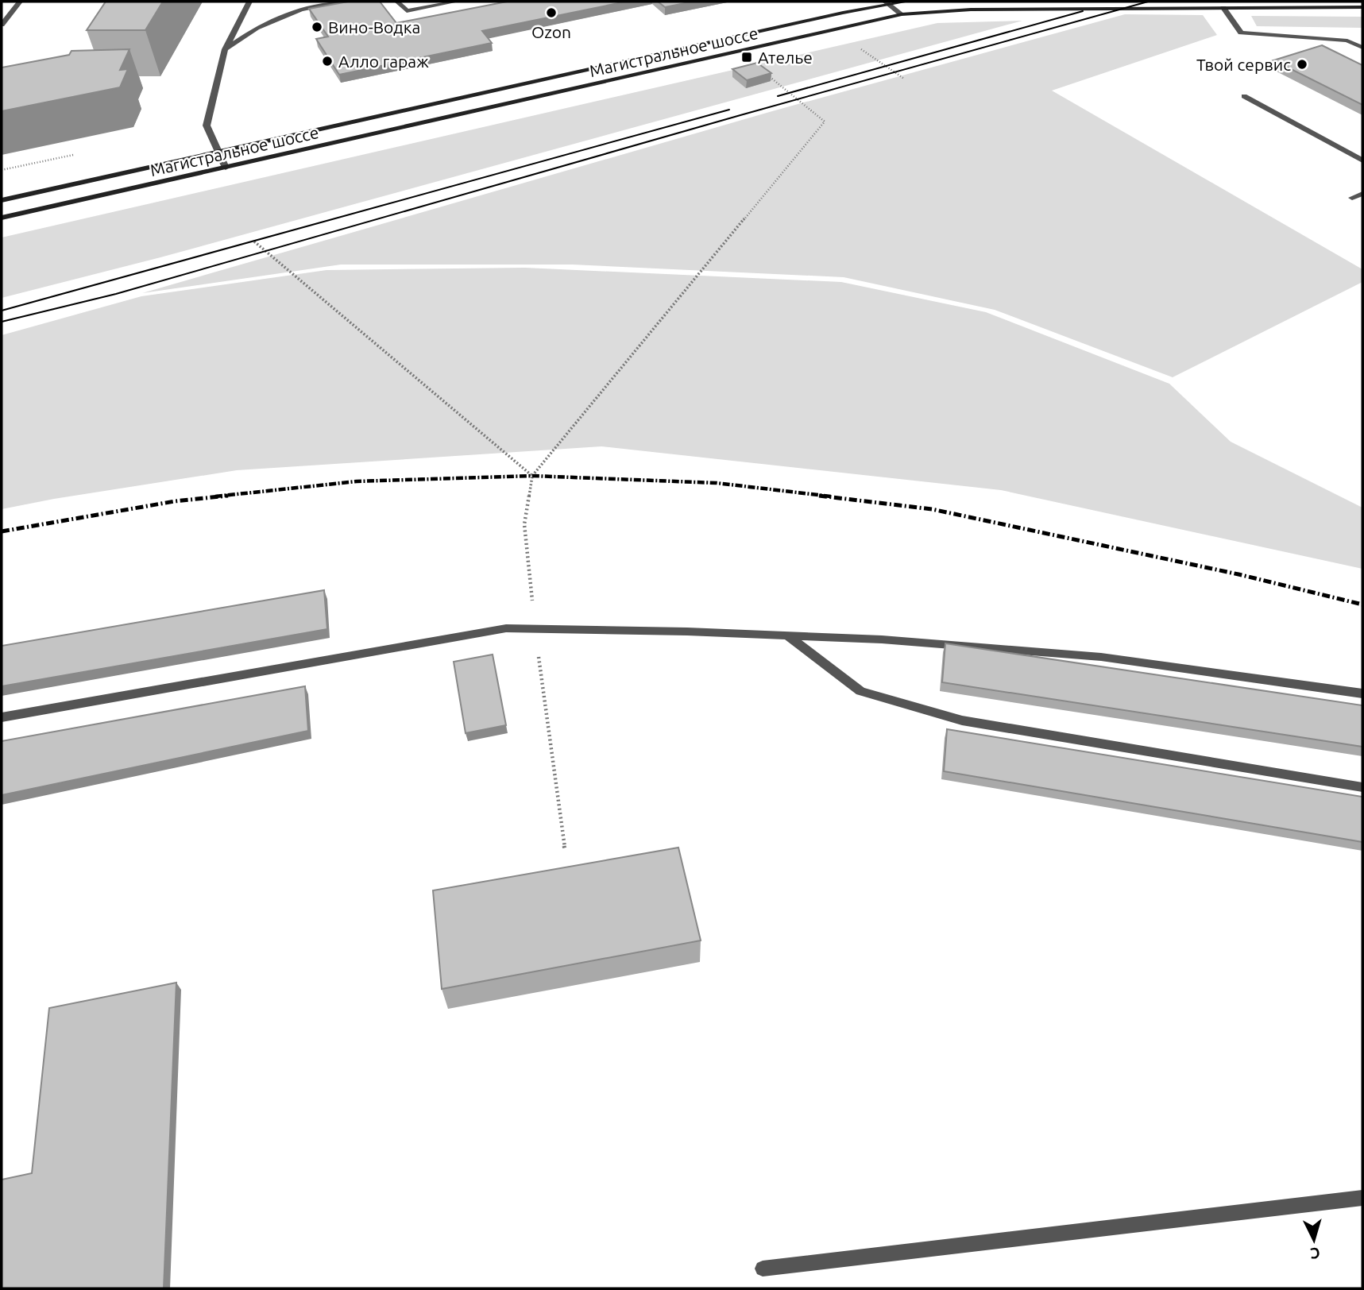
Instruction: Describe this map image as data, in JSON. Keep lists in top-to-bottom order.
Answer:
{
  "streets": {
    "main road": ["Магистральное шоссе"]
  },
  "places": {
    "other": [
      "Ozon",
      "Вино-Водка",
      "Алло гараж",
      "Твой сервис"
    ],
    "transit": ["Ателье"]
  },
  "north": "bottom"
}
